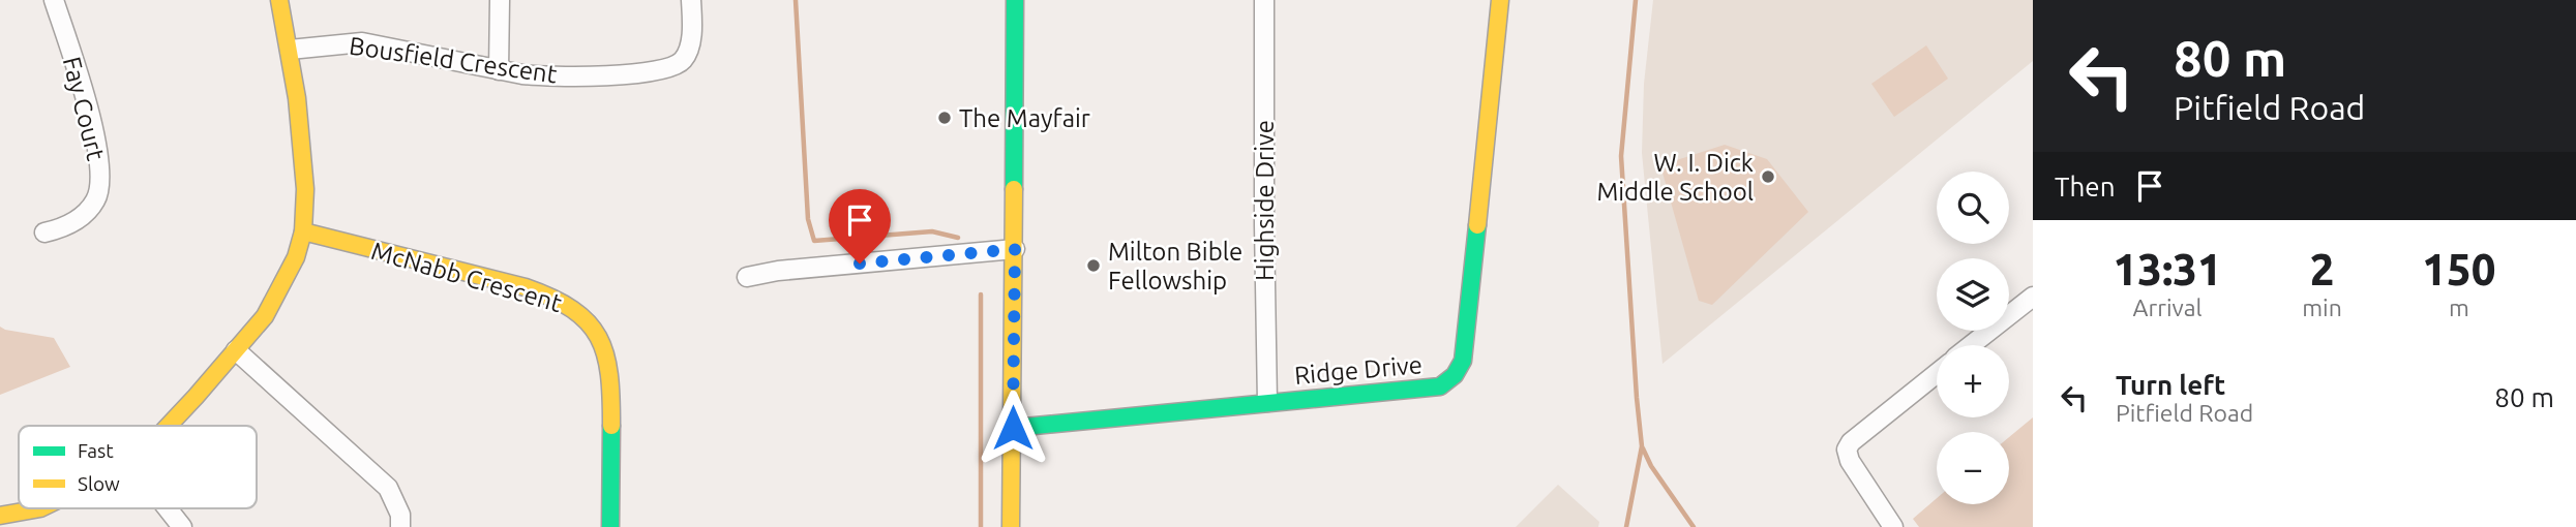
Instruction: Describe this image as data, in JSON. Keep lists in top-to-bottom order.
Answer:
{
  "streets": {
    "street": [
      "Bousfield Crescent",
      "Fay Court",
      "Highside Drive",
      "McNabb Crescent",
      "Ridge Drive"
    ]
  },
  "crossings": [
    ["Highside Drive", "Ridge Drive"]
  ],
  "places": ["The Mayfair", "W. I. Dick Middle School", "Milton Bible Fellowship"],
  "legend": ["Fast", "Slow"],
  "page": {
    "turn": ["80 m", "Pitfield Road"],
    "then": "Then",
    "map_buttons": ["+", "−"],
    "eta": [
      "13:31",
      "Arrival",
      "2",
      "min",
      "150",
      "m"
    ],
    "list": [
      {
        "name": "Turn left",
        "note": "Pitfield Road",
        "value": "80 m"
      }
    ]
  }
}
